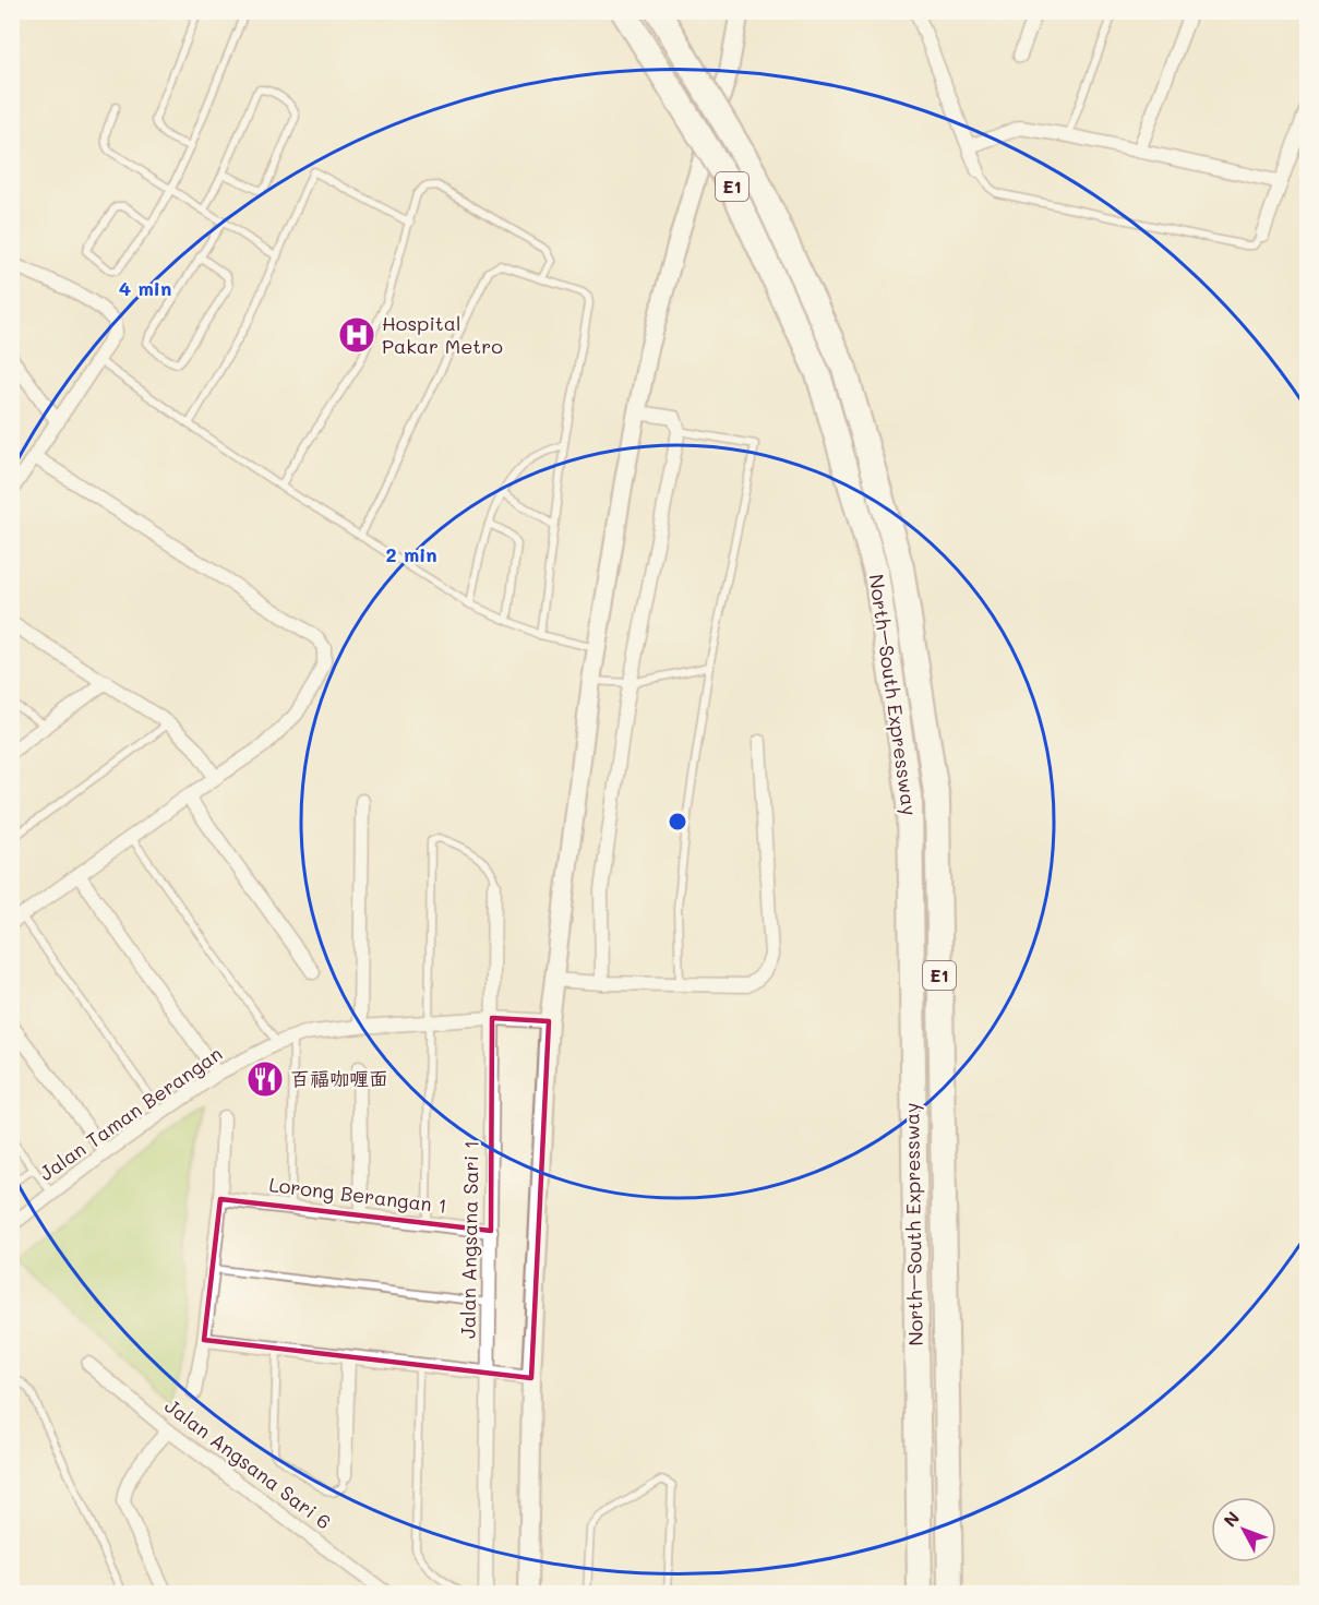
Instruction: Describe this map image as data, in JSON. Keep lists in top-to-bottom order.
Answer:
{
  "streets": {
    "highway": ["E1", "North–South Expressway"],
    "street": [
      "Jalan Taman Berangan",
      "Lorong Berangan 1",
      "Jalan Angsana Sari 1",
      "Jalan Angsana Sari 6"
    ]
  },
  "crossings": [
    ["Jalan Taman Berangan", "Jalan Angsana Sari 1"],
    ["Lorong Berangan 1", "Jalan Angsana Sari 1"]
  ],
  "places": {
    "hospital": ["Hospital Pakar Metro"],
    "restaurant": ["百福咖喱面"]
  },
  "north": "top left",
  "rings": ["4 min", "2 min"]
}
